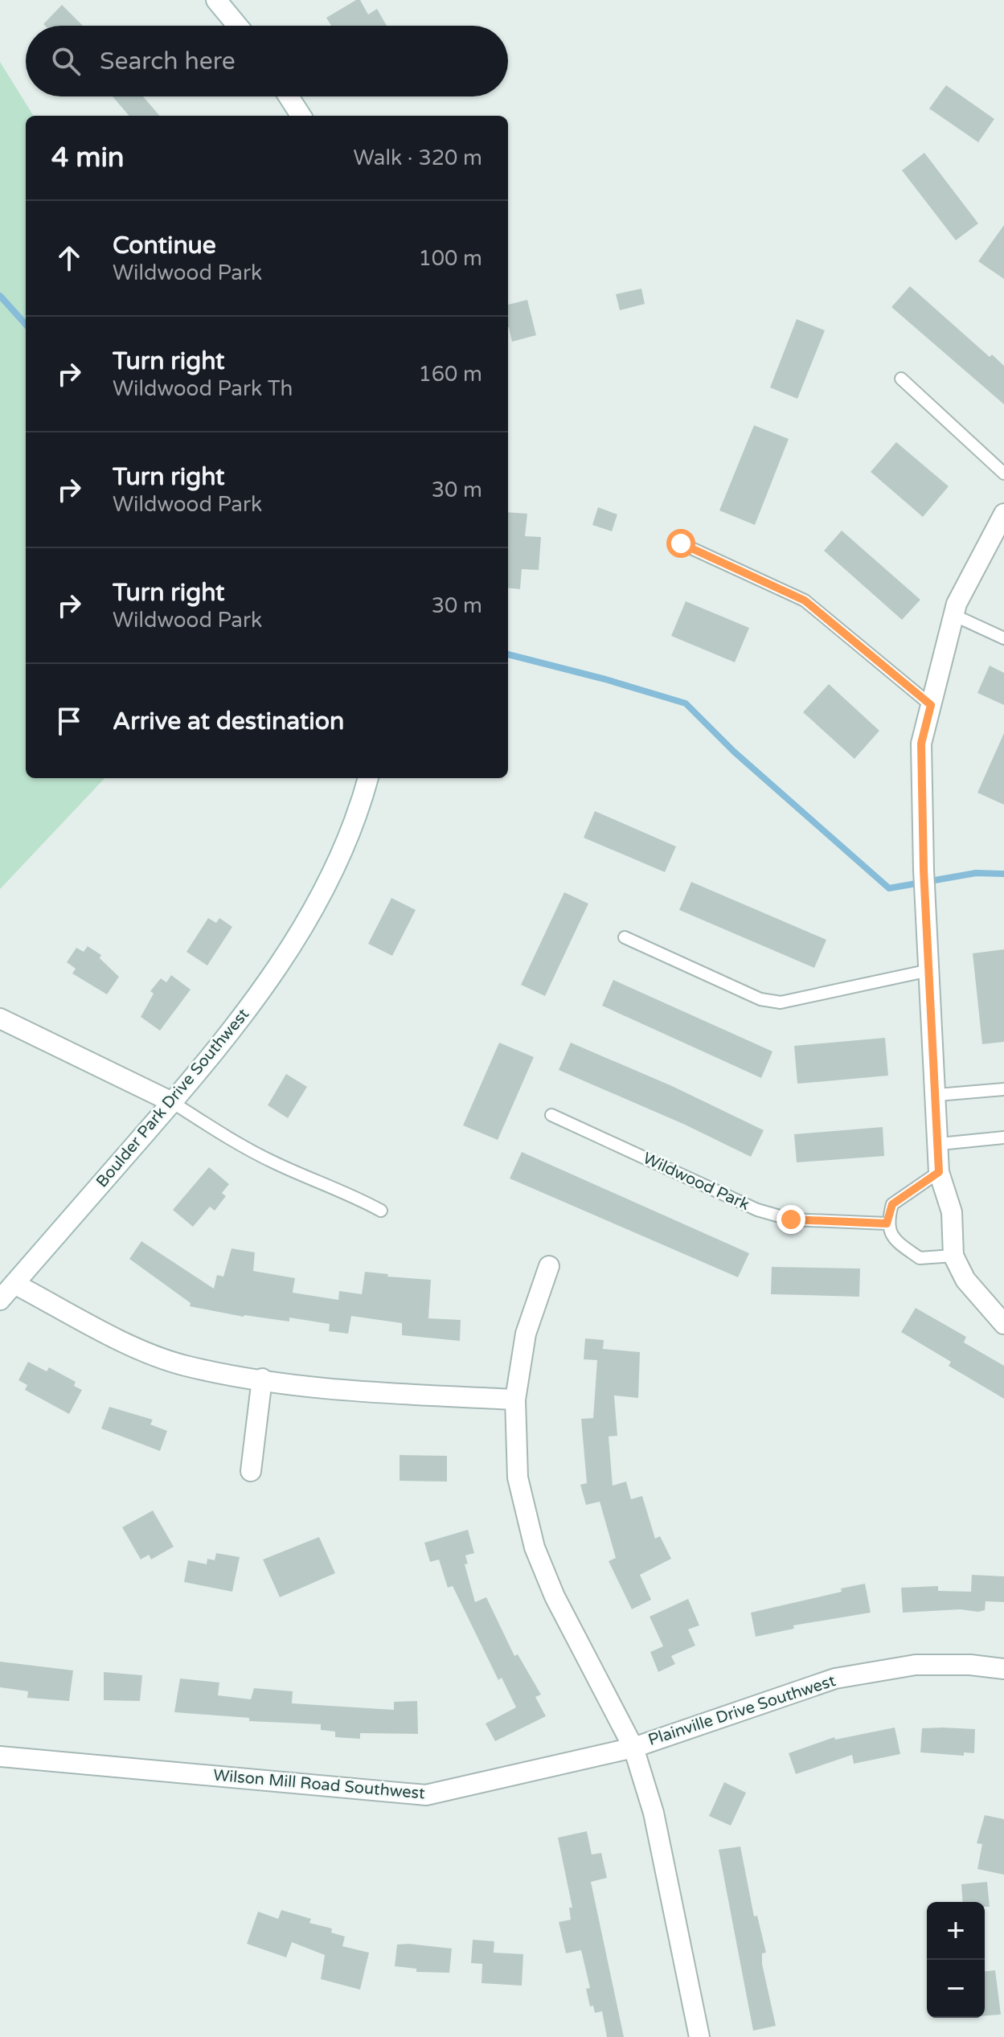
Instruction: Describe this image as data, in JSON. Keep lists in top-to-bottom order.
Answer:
{
  "streets": {
    "street": ["Boulder Park Drive Southwest", "Plainville Drive Southwest", "Wilson Mill Road Southwest"],
    "lane": ["Wildwood Park"]
  },
  "crossings": [
    ["Plainville Drive Southwest", "Wilson Mill Road Southwest"]
  ],
  "page": {
    "search": "Search here",
    "heading": ["4 min", "Walk · 320 m"],
    "list": [
      ["Continue", "Wildwood Park", "100 m"],
      ["Turn right", "Wildwood Park Th", "160 m"],
      ["Turn right", "Wildwood Park", "30 m"],
      ["Turn right", "Wildwood Park", "30 m"],
      "Arrive at destination"
    ],
    "map_buttons": ["+", "−"]
  }
}
